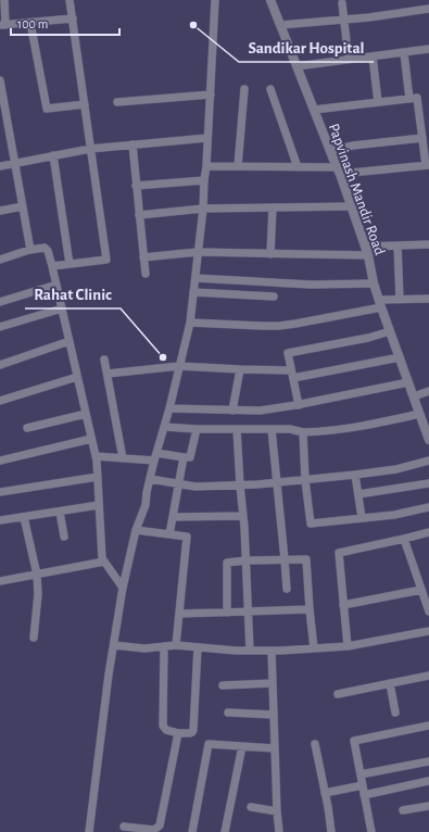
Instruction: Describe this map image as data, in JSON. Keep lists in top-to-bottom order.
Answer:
{
  "streets": {
    "street": ["Papvinash Mandir Road"]
  },
  "places": ["Sandikar Hospital", "Rahat Clinic"],
  "scale_bar": "100 m"
}
